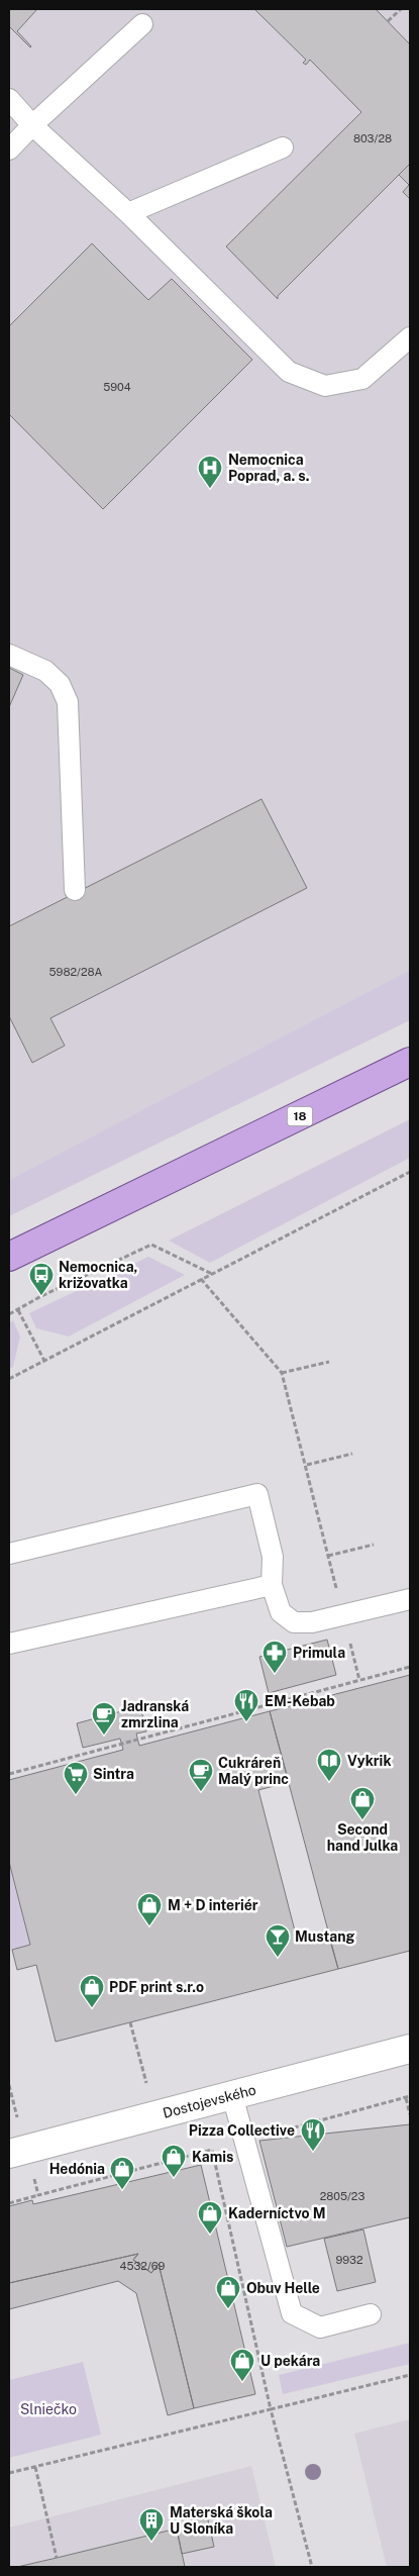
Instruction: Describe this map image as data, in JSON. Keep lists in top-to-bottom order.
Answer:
{
  "streets": {
    "main road": ["18"],
    "street": ["Dostojevského"]
  },
  "parks": ["Slniečko"],
  "places": {
    "hospital": ["Nemocnica Poprad, a. s."],
    "bus stop": ["Nemocnica, križovatka"],
    "pharmacy": ["Primula"],
    "restaurant": ["EM-Kebab", "Pizza Collective"],
    "cafe": ["Jadranská zmrzlina", "Cukráreň Malý princ"],
    "library": ["Vykrik"],
    "supermarket": ["Sintra"],
    "shop": [
      "Second hand Julka",
      "M + D interiér",
      "PDF print s.r.o",
      "Kamis",
      "Hedónia",
      "Kaderníctvo M",
      "Obuv Helle",
      "U pekára"
    ],
    "bar": ["Mustang"],
    "building": ["Materská škola U Sloníka"]
  },
  "house_numbers": [
    "803/28",
    "5904",
    "5982/28A",
    "2805/23",
    "9932",
    "4532/69"
  ]
}
